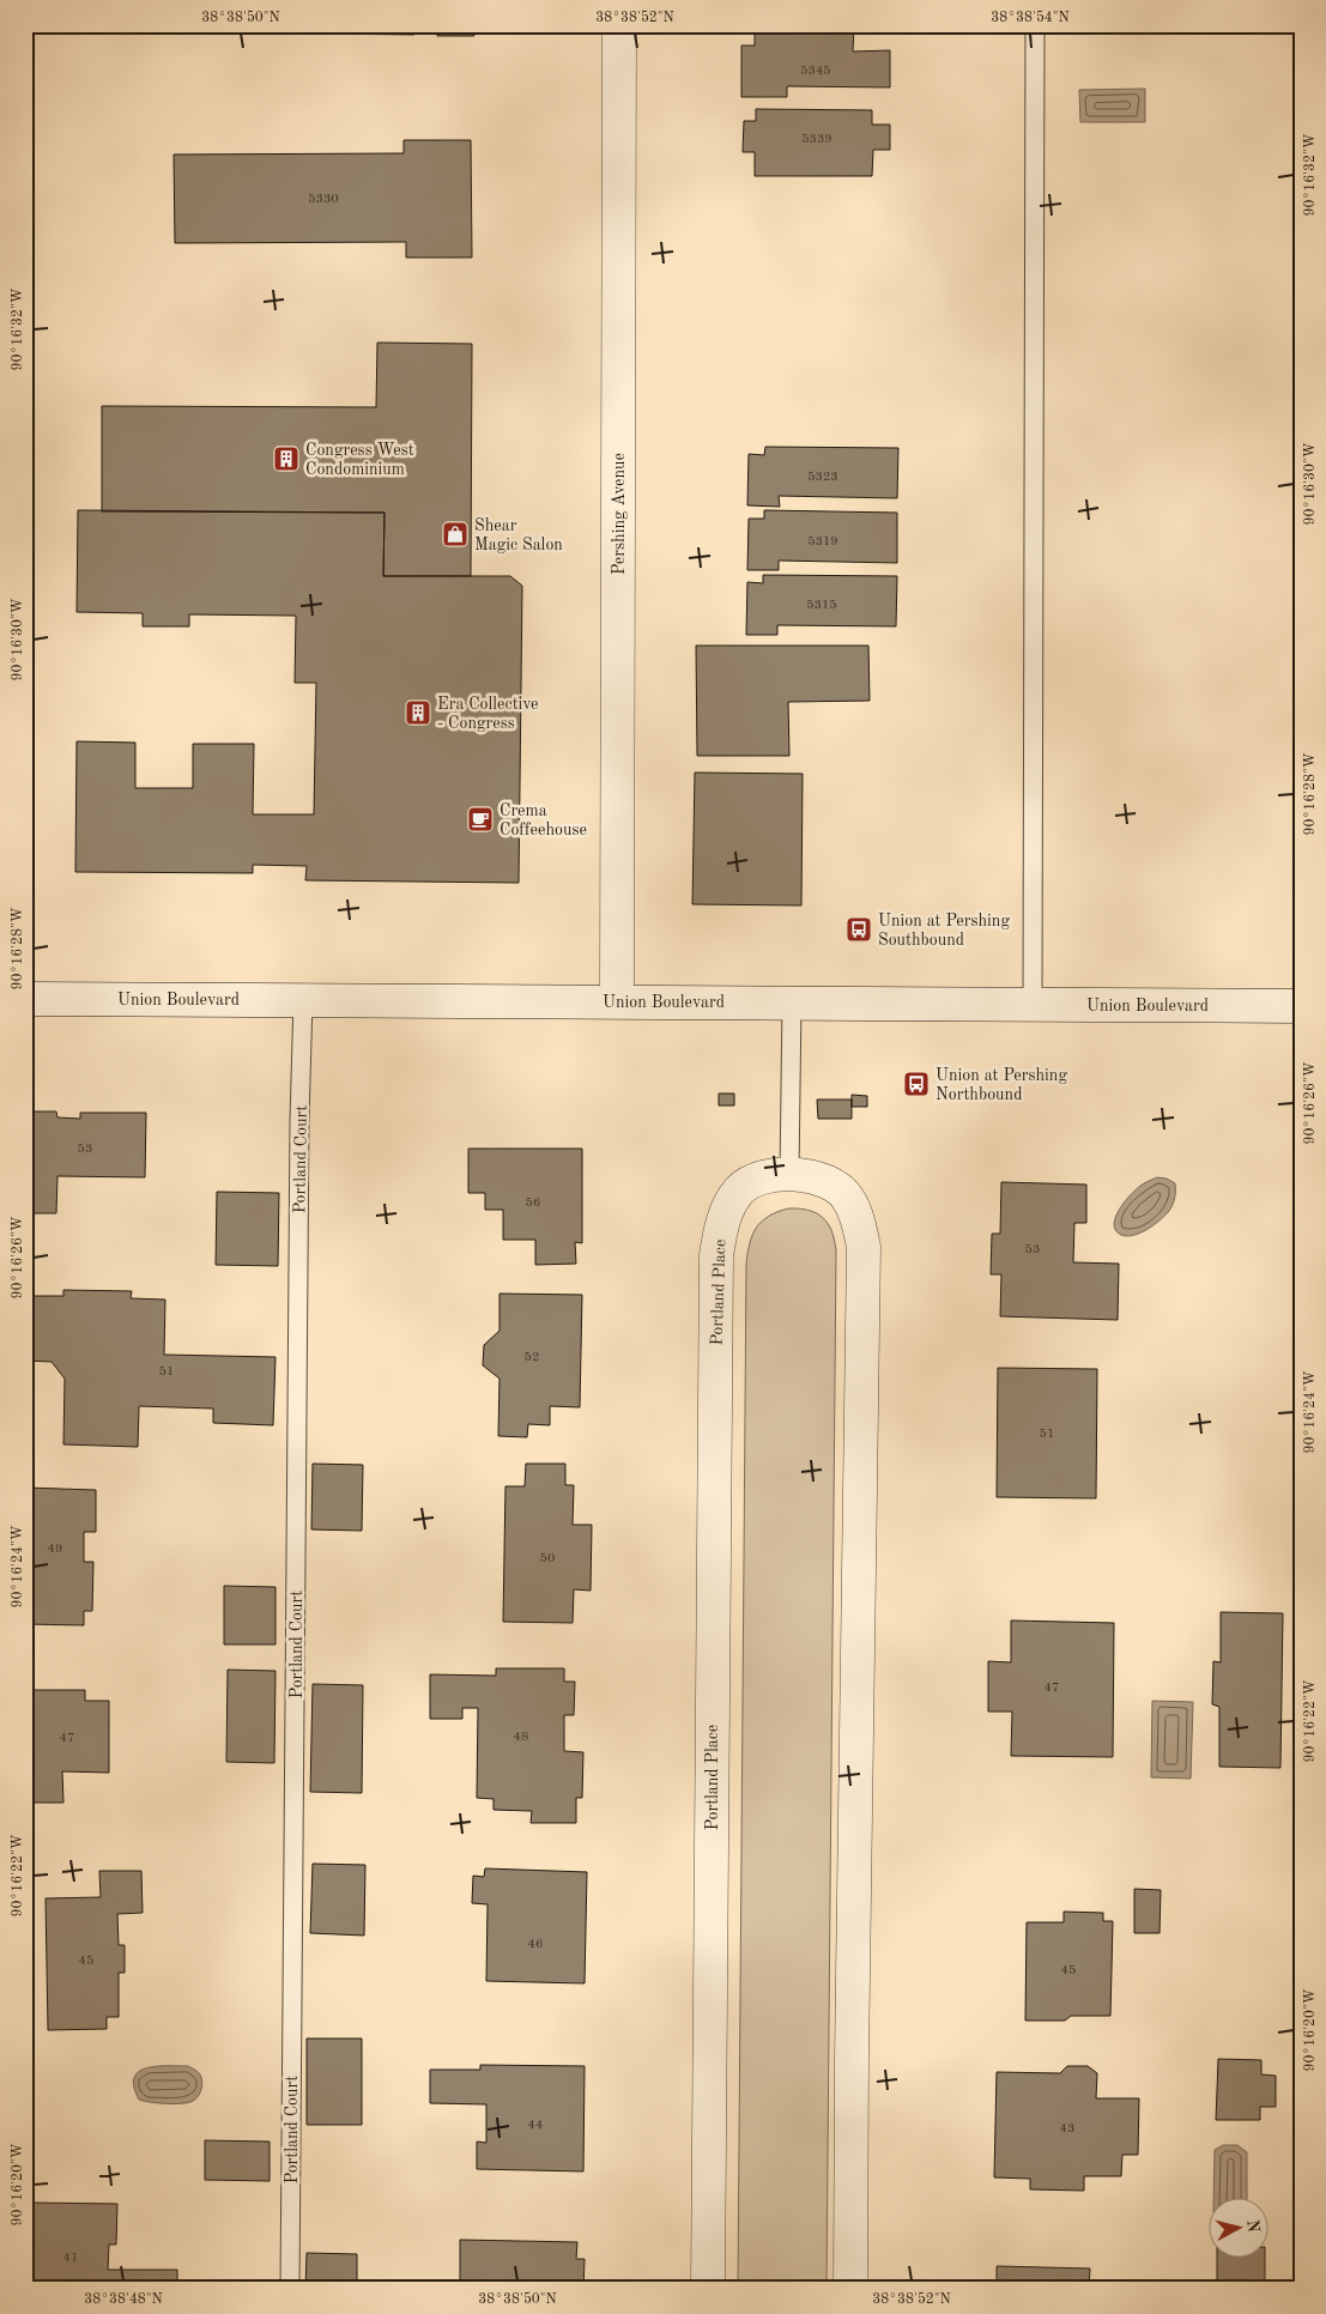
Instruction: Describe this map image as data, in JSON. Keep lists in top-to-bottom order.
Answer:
{
  "streets": {
    "street": ["Pershing Avenue", "Union Boulevard", "Portland Place"],
    "lane": ["Portland Court"]
  },
  "crossings": [
    ["Pershing Avenue", "Union Boulevard"],
    ["Union Boulevard", "Portland Court"]
  ],
  "places": {
    "building": ["Congress West Condominium", "Era Collective - Congress"],
    "shop": ["Shear Magic Salon"],
    "cafe": ["Crema Coffeehouse"],
    "bus stop": ["Union at Pershing Southbound", "Union at Pershing Northbound"]
  },
  "house_numbers": [
    "5345",
    "5339",
    "5330",
    "5323",
    "5319",
    "5315",
    "53",
    "56",
    "53",
    "52",
    "51",
    "51",
    "49",
    "50",
    "47",
    "48",
    "47",
    "46",
    "45",
    "45",
    "44",
    "43",
    "41"
  ],
  "north": "right",
  "coordinates": [
    "38°38'50\"N",
    "38°38'52\"N",
    "38°38'54\"N",
    "90°16'32\"W",
    "90°16'30\"W",
    "90°16'28\"W",
    "90°16'26\"W",
    "90°16'24\"W",
    "90°16'22\"W",
    "90°16'20\"W",
    "38°38'48\"N"
  ]
}
